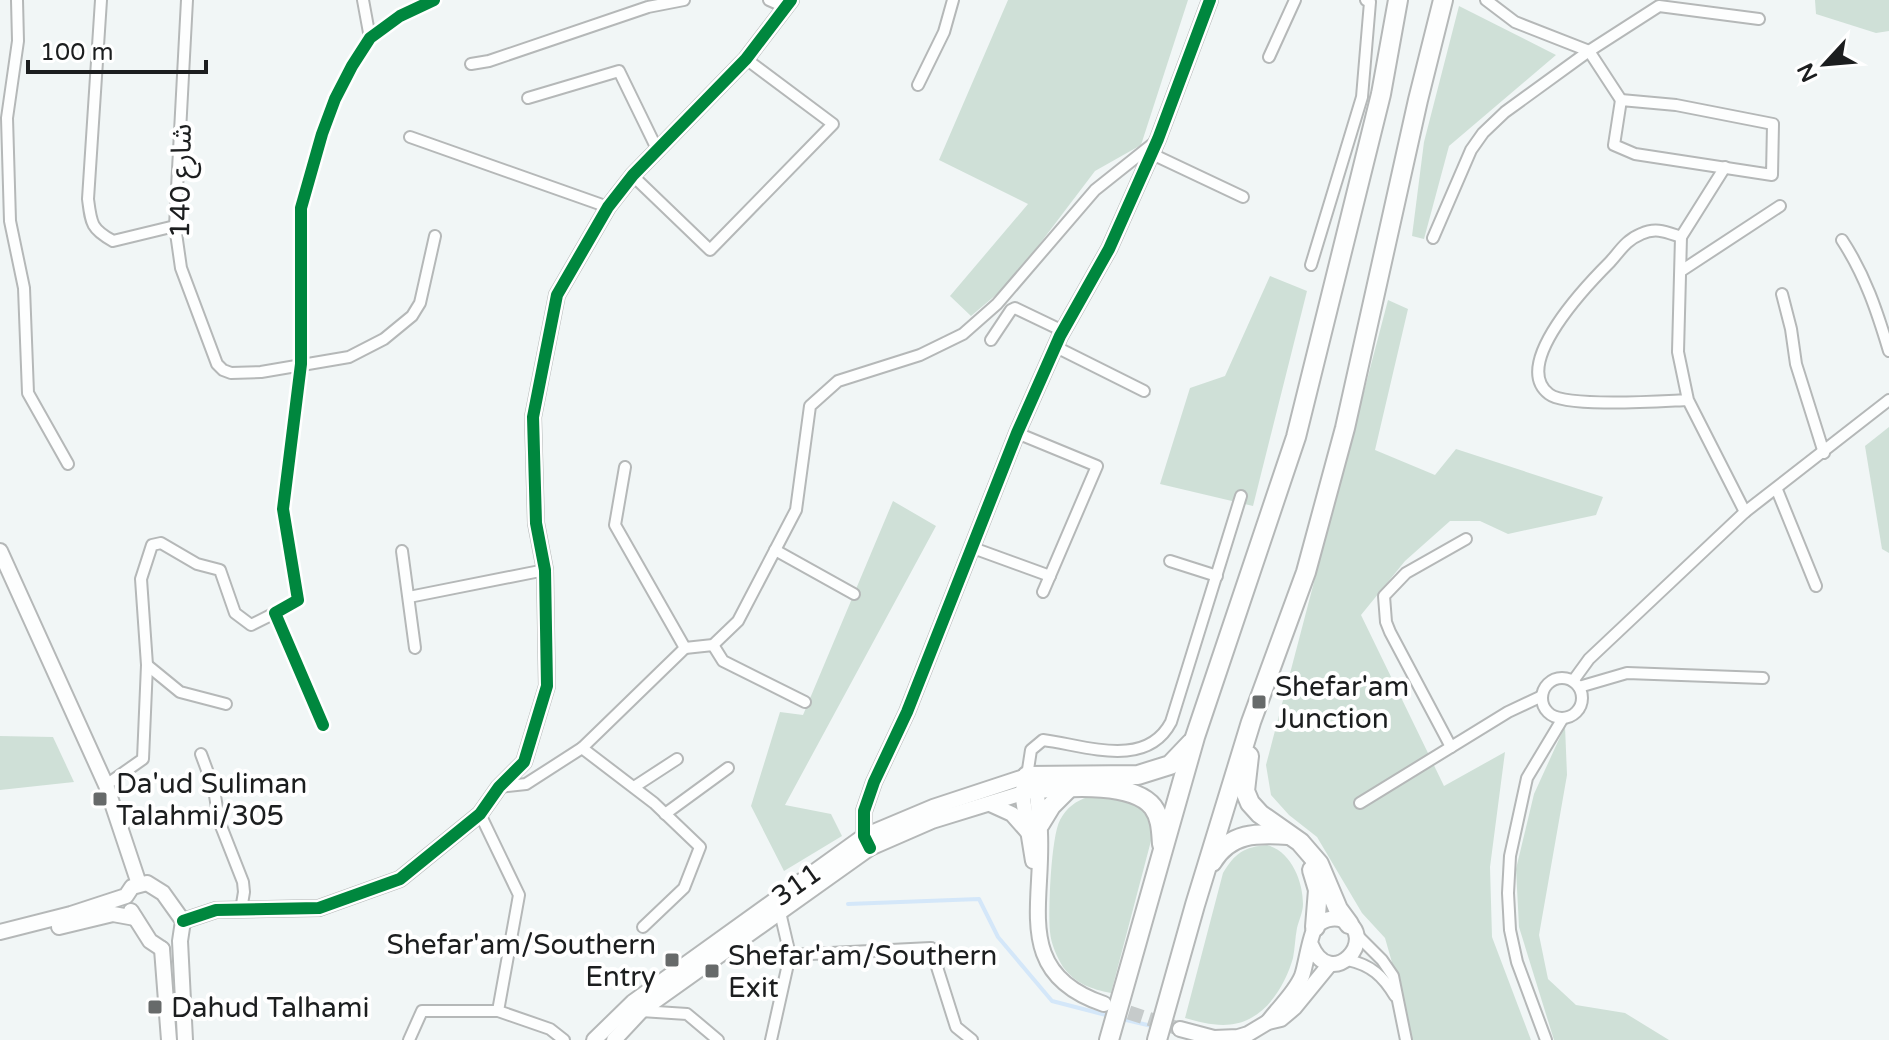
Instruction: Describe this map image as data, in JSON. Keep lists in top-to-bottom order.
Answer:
{
  "streets": {
    "street": ["شارع 140", "311"]
  },
  "places": {
    "transit": [
      "Shefar'am Junction",
      "Da'ud Suliman Talahmi/305",
      "Shefar'am/Southern Entry",
      "Shefar'am/Southern Exit",
      "Dahud Talhami"
    ]
  },
  "scale_bar": "100 m",
  "north": "bottom left"
}
